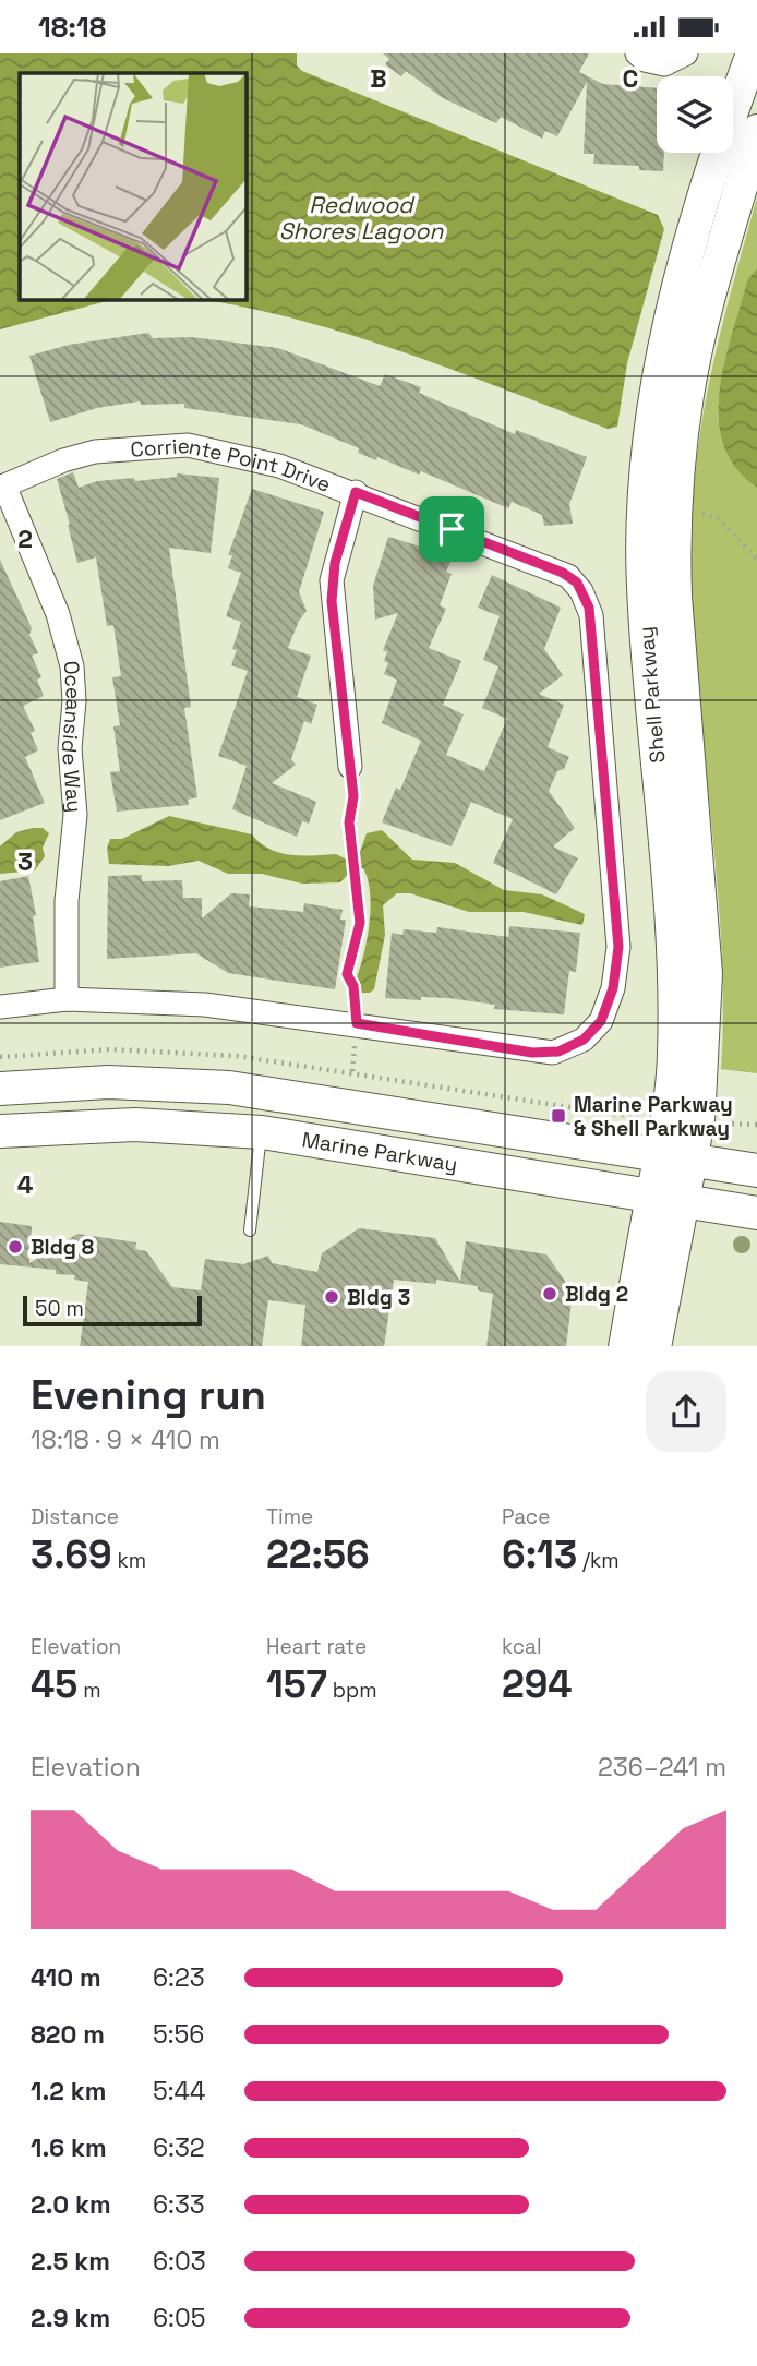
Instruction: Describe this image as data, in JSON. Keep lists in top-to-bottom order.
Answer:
{
  "streets": {
    "street": [
      "Corriente Point Drive",
      "Shell Parkway",
      "Oceanside Way",
      "Marine Parkway"
    ]
  },
  "crossings": [
    ["Corriente Point Drive", "Oceanside Way"],
    ["Shell Parkway", "Marine Parkway"]
  ],
  "water": ["Redwood Shores Lagoon"],
  "places": {
    "transit": ["Marine Parkway & Shell Parkway"],
    "other": ["Bldg 8", "Bldg 2", "Bldg 3"]
  },
  "scale_bar": "50 m",
  "page": {
    "status": "18:18",
    "scale": "50 m",
    "heading": ["Evening run", "18:18 · 9 × 410 m"],
    "stats": [
      ["Distance", "3.69 km"],
      ["Time", "22:56"],
      ["Pace", "6:13 /km"],
      ["Elevation", "45 m"],
      ["Heart rate", "157 bpm"],
      ["kcal", "294"]
    ],
    "chart": ["Elevation", "236–241 m"],
    "list": [
      {
        "name": "410 m",
        "note": "6:23"
      },
      {
        "name": "820 m",
        "note": "5:56"
      },
      {
        "name": "1.2 km",
        "note": "5:44"
      },
      {
        "name": "1.6 km",
        "note": "6:32"
      },
      {
        "name": "2.0 km",
        "note": "6:33"
      },
      {
        "name": "2.5 km",
        "note": "6:03"
      },
      {
        "name": "2.9 km",
        "note": "6:05"
      }
    ]
  },
  "grid": {
    "columns": ["B", "C"],
    "rows": ["2", "3", "4"]
  }
}
